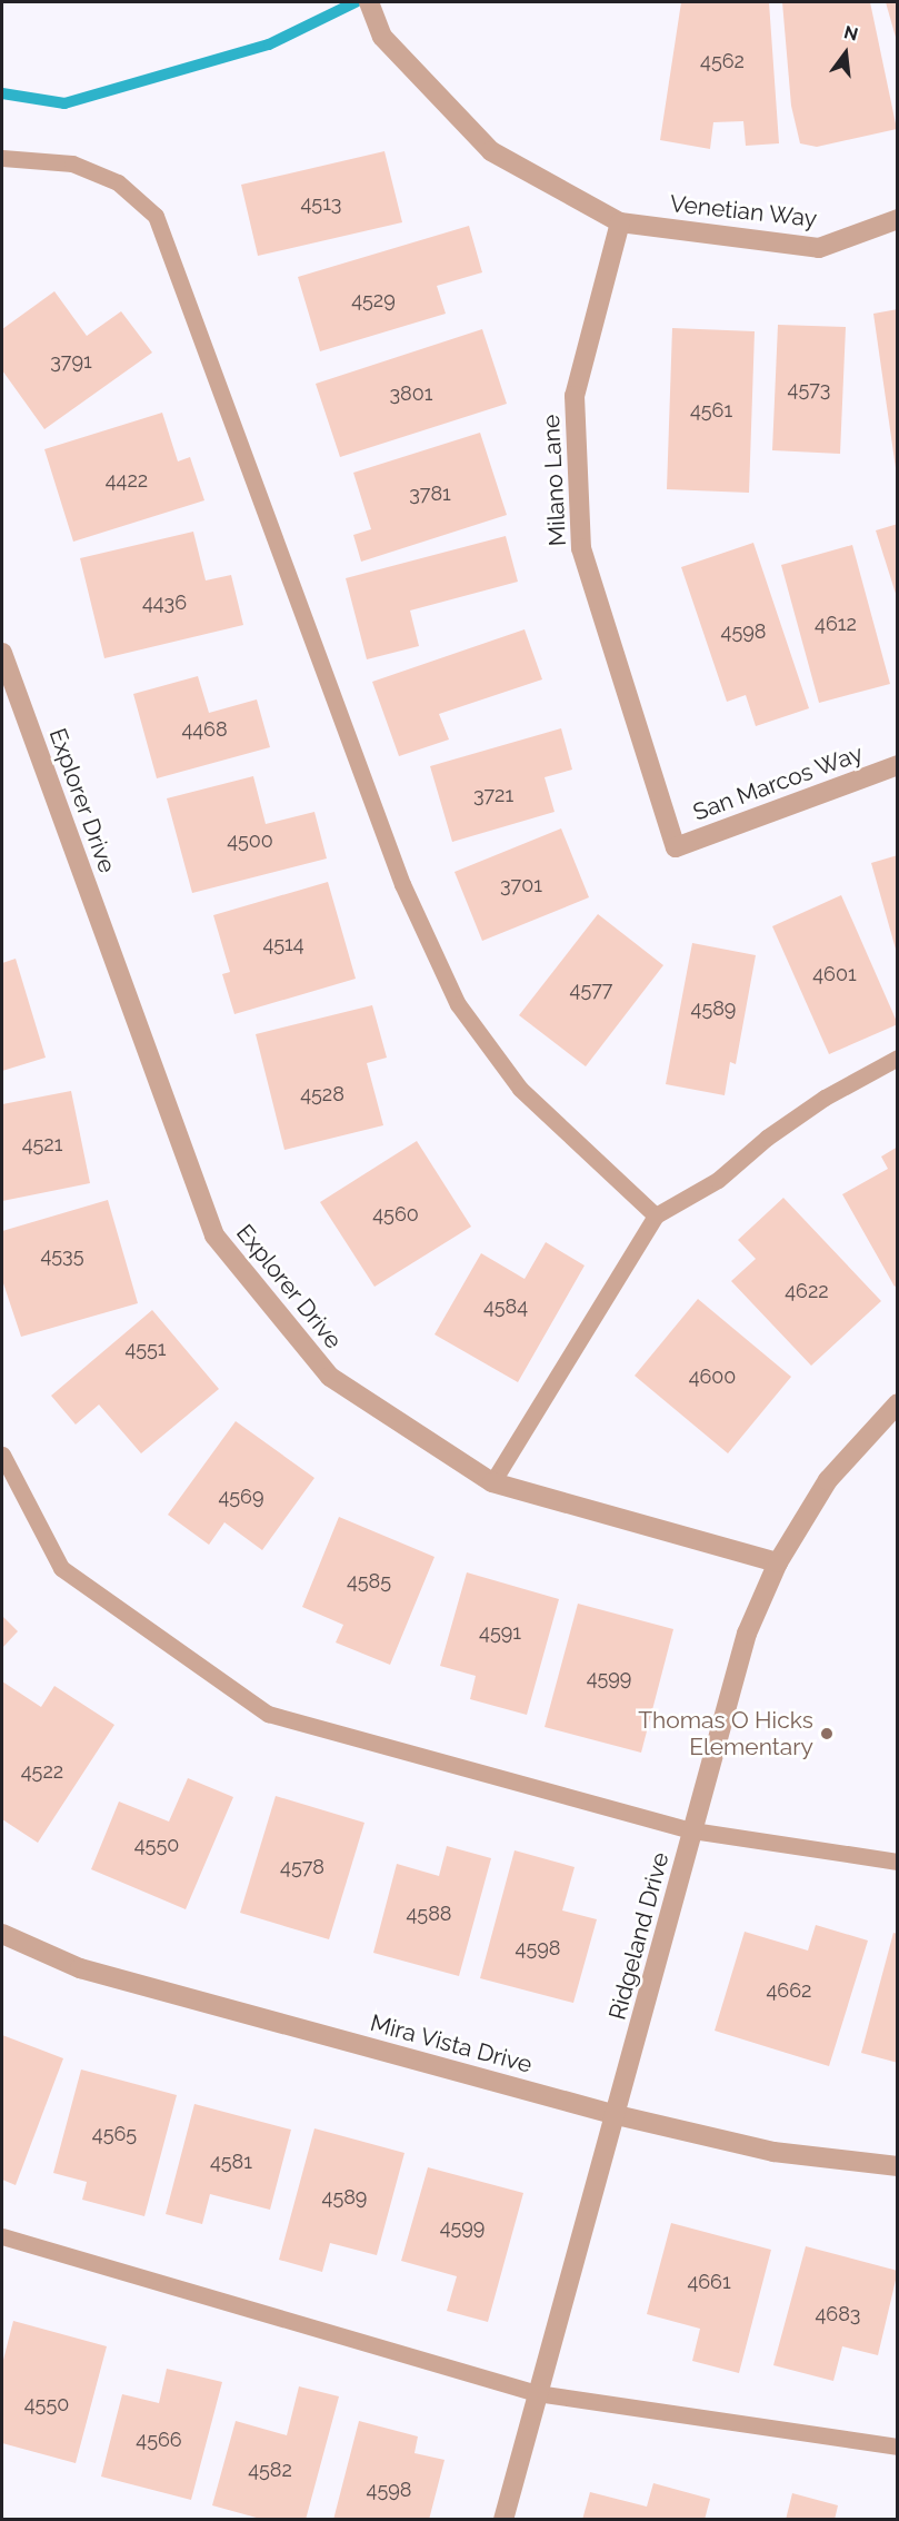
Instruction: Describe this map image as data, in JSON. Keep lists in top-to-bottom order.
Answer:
{
  "streets": {
    "street": [
      "Venetian Way",
      "Milano Lane",
      "San Marcos Way",
      "Explorer Drive",
      "Ridgeland Drive",
      "Mira Vista Drive"
    ]
  },
  "crossings": [
    ["Venetian Way", "Milano Lane"],
    ["Milano Lane", "San Marcos Way"],
    ["Explorer Drive", "Ridgeland Drive"],
    ["Ridgeland Drive", "Mira Vista Drive"]
  ],
  "places": ["Thomas O Hicks Elementary"],
  "house_numbers": [
    "4562",
    "4513",
    "4529",
    "3791",
    "4573",
    "3801",
    "4561",
    "4422",
    "3781",
    "4436",
    "4612",
    "4598",
    "4468",
    "3721",
    "4500",
    "3701",
    "4514",
    "4601",
    "4577",
    "4589",
    "4528",
    "4521",
    "4560",
    "4535",
    "4622",
    "4584",
    "4551",
    "4600",
    "4569",
    "4585",
    "4591",
    "4599",
    "4522",
    "4550",
    "4578",
    "4588",
    "4598",
    "4662",
    "4565",
    "4581",
    "4589",
    "4599",
    "4661",
    "4683",
    "4550",
    "4566",
    "4582",
    "4598"
  ],
  "north": "top"
}
